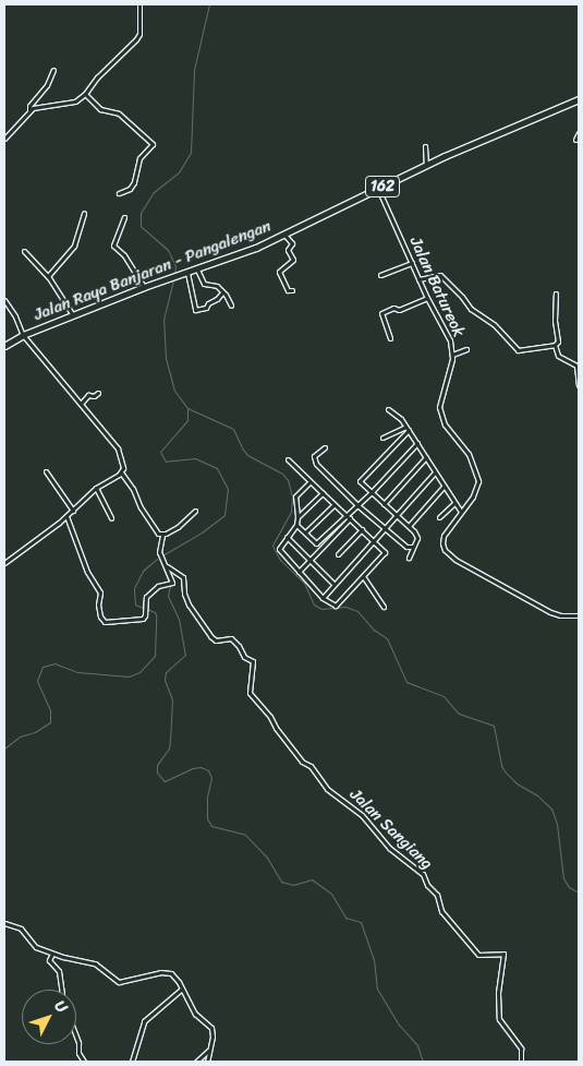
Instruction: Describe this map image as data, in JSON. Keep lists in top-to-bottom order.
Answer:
{
  "streets": {
    "main road": ["162", "Jalan Raya Banjaran - Pangalengan"],
    "street": ["Jalan Batureok", "Jalan Sangiang"]
  },
  "crossings": [
    ["Jalan Raya Banjaran - Pangalengan", "Jalan Batureok"]
  ],
  "north": "top right"
}
